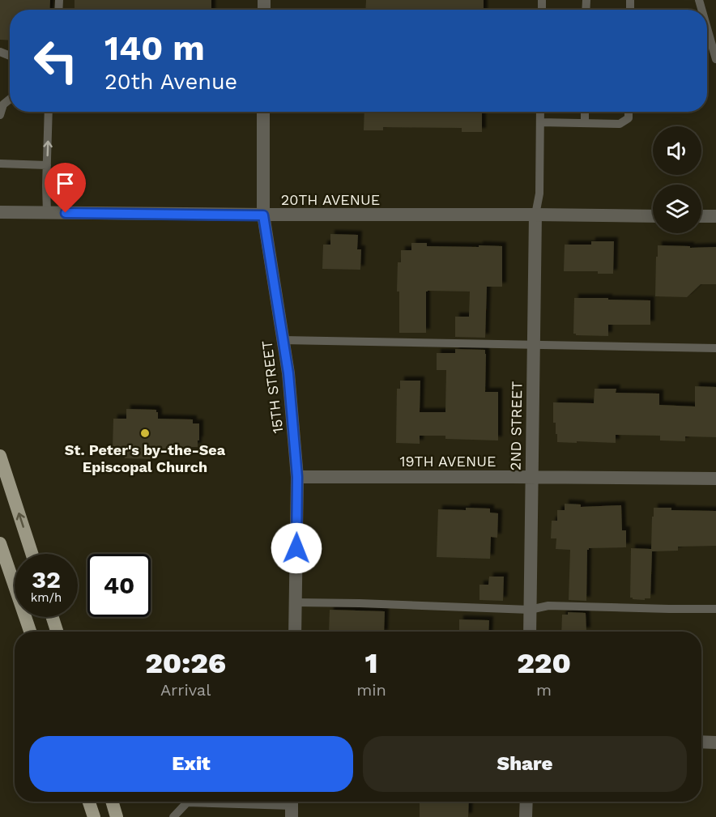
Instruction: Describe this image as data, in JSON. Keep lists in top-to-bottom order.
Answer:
{
  "streets": {
    "street": [
      "20TH AVENUE",
      "15TH STREET",
      "2ND STREET",
      "19TH AVENUE"
    ]
  },
  "crossings": [
    ["20TH AVENUE", "15TH STREET"],
    ["20TH AVENUE", "2ND STREET"],
    ["15TH STREET", "19TH AVENUE"],
    ["2ND STREET", "19TH AVENUE"]
  ],
  "places": ["St. Peter's by-the-Sea Episcopal Church"],
  "page": {
    "turn": ["140 m", "20th Avenue"],
    "speed": "32 km/h",
    "limit": "40",
    "eta": [
      "20:26",
      "Arrival",
      "1",
      "min",
      "220",
      "m"
    ],
    "buttons": ["Exit", "Share"]
  }
}
